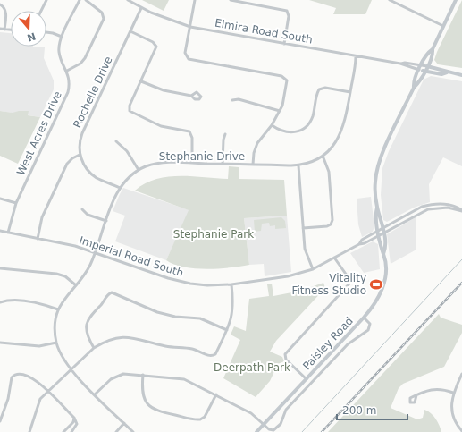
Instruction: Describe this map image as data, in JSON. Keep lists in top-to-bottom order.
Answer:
{
  "streets": {
    "main road": ["Elmira Road South", "Paisley Road"],
    "street": [
      "Rochelle Drive",
      "West Acres Drive",
      "Stephanie Drive",
      "Imperial Road South"
    ]
  },
  "crossings": [
    ["Elmira Road South", "Rochelle Drive"],
    ["Elmira Road South", "Stephanie Drive"],
    ["Elmira Road South", "Paisley Road"],
    ["West Acres Drive", "Imperial Road South"],
    ["Stephanie Drive", "Imperial Road South"],
    ["Imperial Road South", "Paisley Road"]
  ],
  "parks": ["Stephanie Park", "Deerpath Park"],
  "places": {
    "sports": ["Vitality Fitness Studio"]
  },
  "scale_bar": "200 m",
  "north": "bottom"
}
